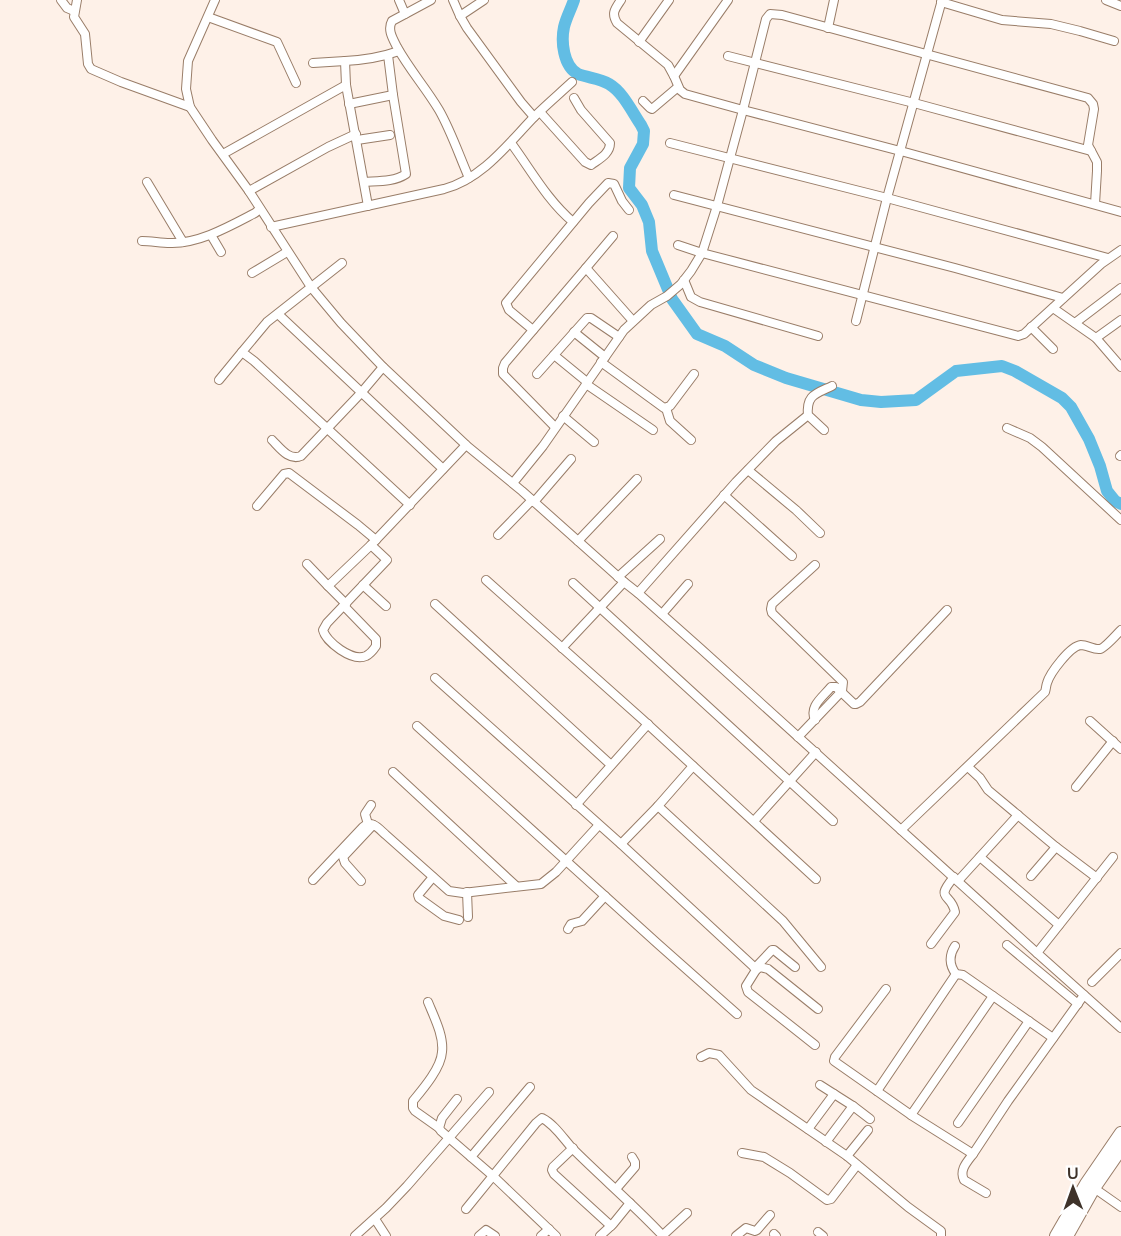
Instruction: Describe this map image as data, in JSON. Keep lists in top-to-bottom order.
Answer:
{
  "north": "top"
}
